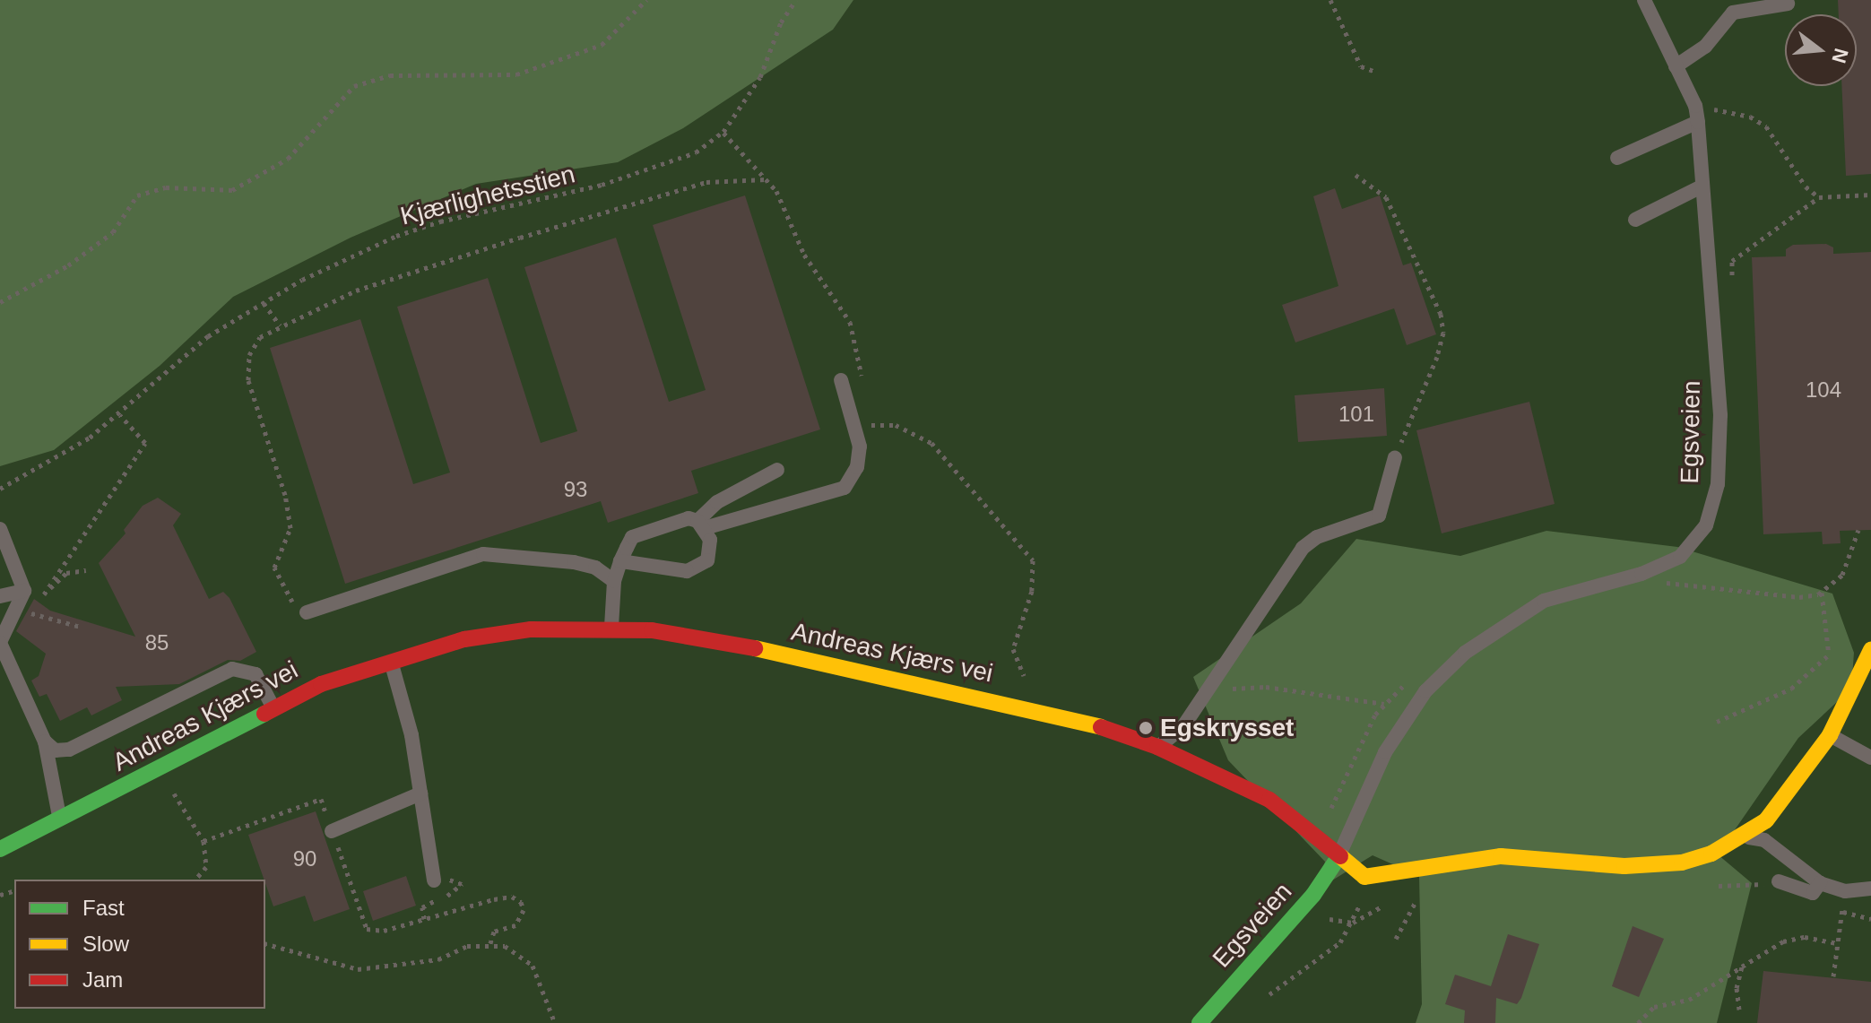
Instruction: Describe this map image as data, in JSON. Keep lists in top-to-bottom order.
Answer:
{
  "streets": {
    "street": ["Egsveien", "Andreas Kjærs vei"],
    "path": ["Kjærlighetsstien"]
  },
  "crossings": [
    ["Egsveien", "Andreas Kjærs vei"]
  ],
  "places": ["Egskrysset"],
  "house_numbers": [
    "104",
    "101",
    "93",
    "85",
    "90"
  ],
  "legend": ["Fast", "Slow", "Jam"],
  "north": "right"
}
